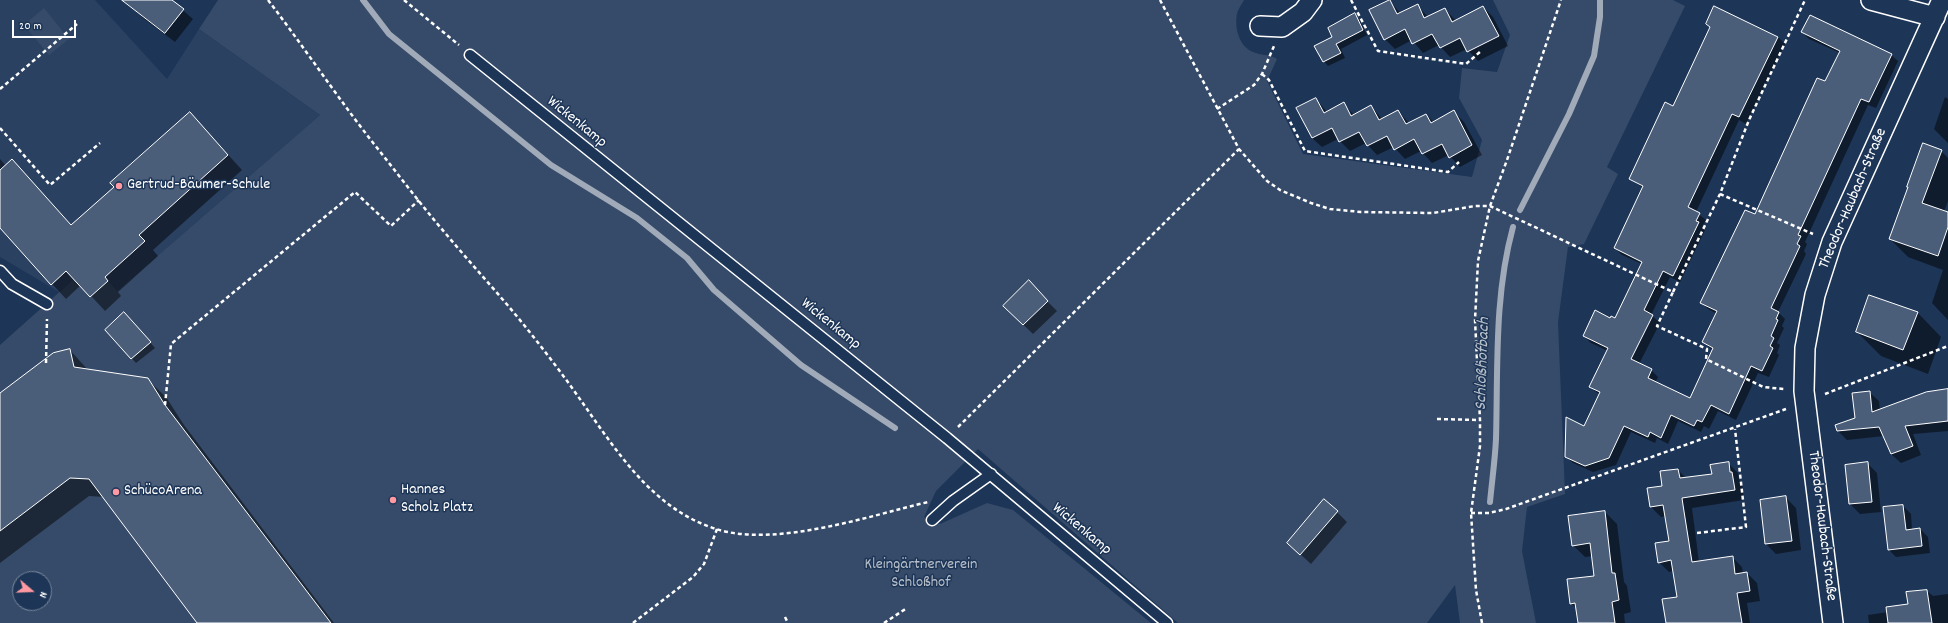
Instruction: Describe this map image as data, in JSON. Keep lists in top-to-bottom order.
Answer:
{
  "streets": {
    "street": ["Theodor-Haubach-Straße"],
    "lane": ["Wickenkamp"]
  },
  "water": ["Schloßhofbach"],
  "parks": ["Kleingärtnerverein Schloßhof"],
  "places": ["Gertrud-Bäumer-Schule", "SchücoArena", "Hannes Scholz Platz"],
  "scale_bar": "20 m",
  "north": "right"
}
